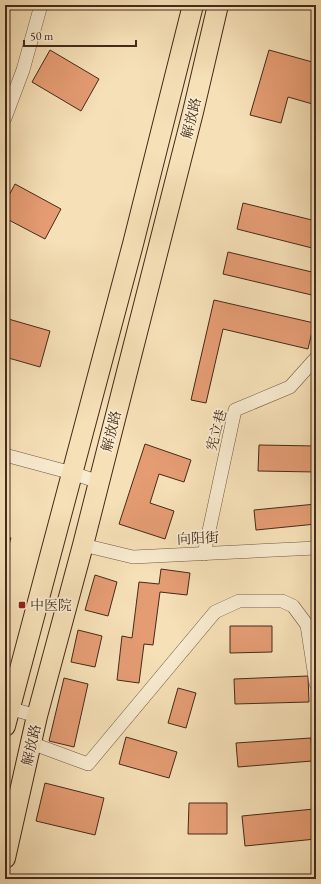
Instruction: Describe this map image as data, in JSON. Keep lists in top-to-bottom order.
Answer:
{
  "streets": {
    "main road": ["解放路"],
    "street": ["宪立巷", "向阳街"]
  },
  "crossings": [
    ["解放路", "向阳街"],
    ["宪立巷", "向阳街"]
  ],
  "places": {
    "transit": ["中医院"]
  },
  "scale_bar": "50 m"
}
